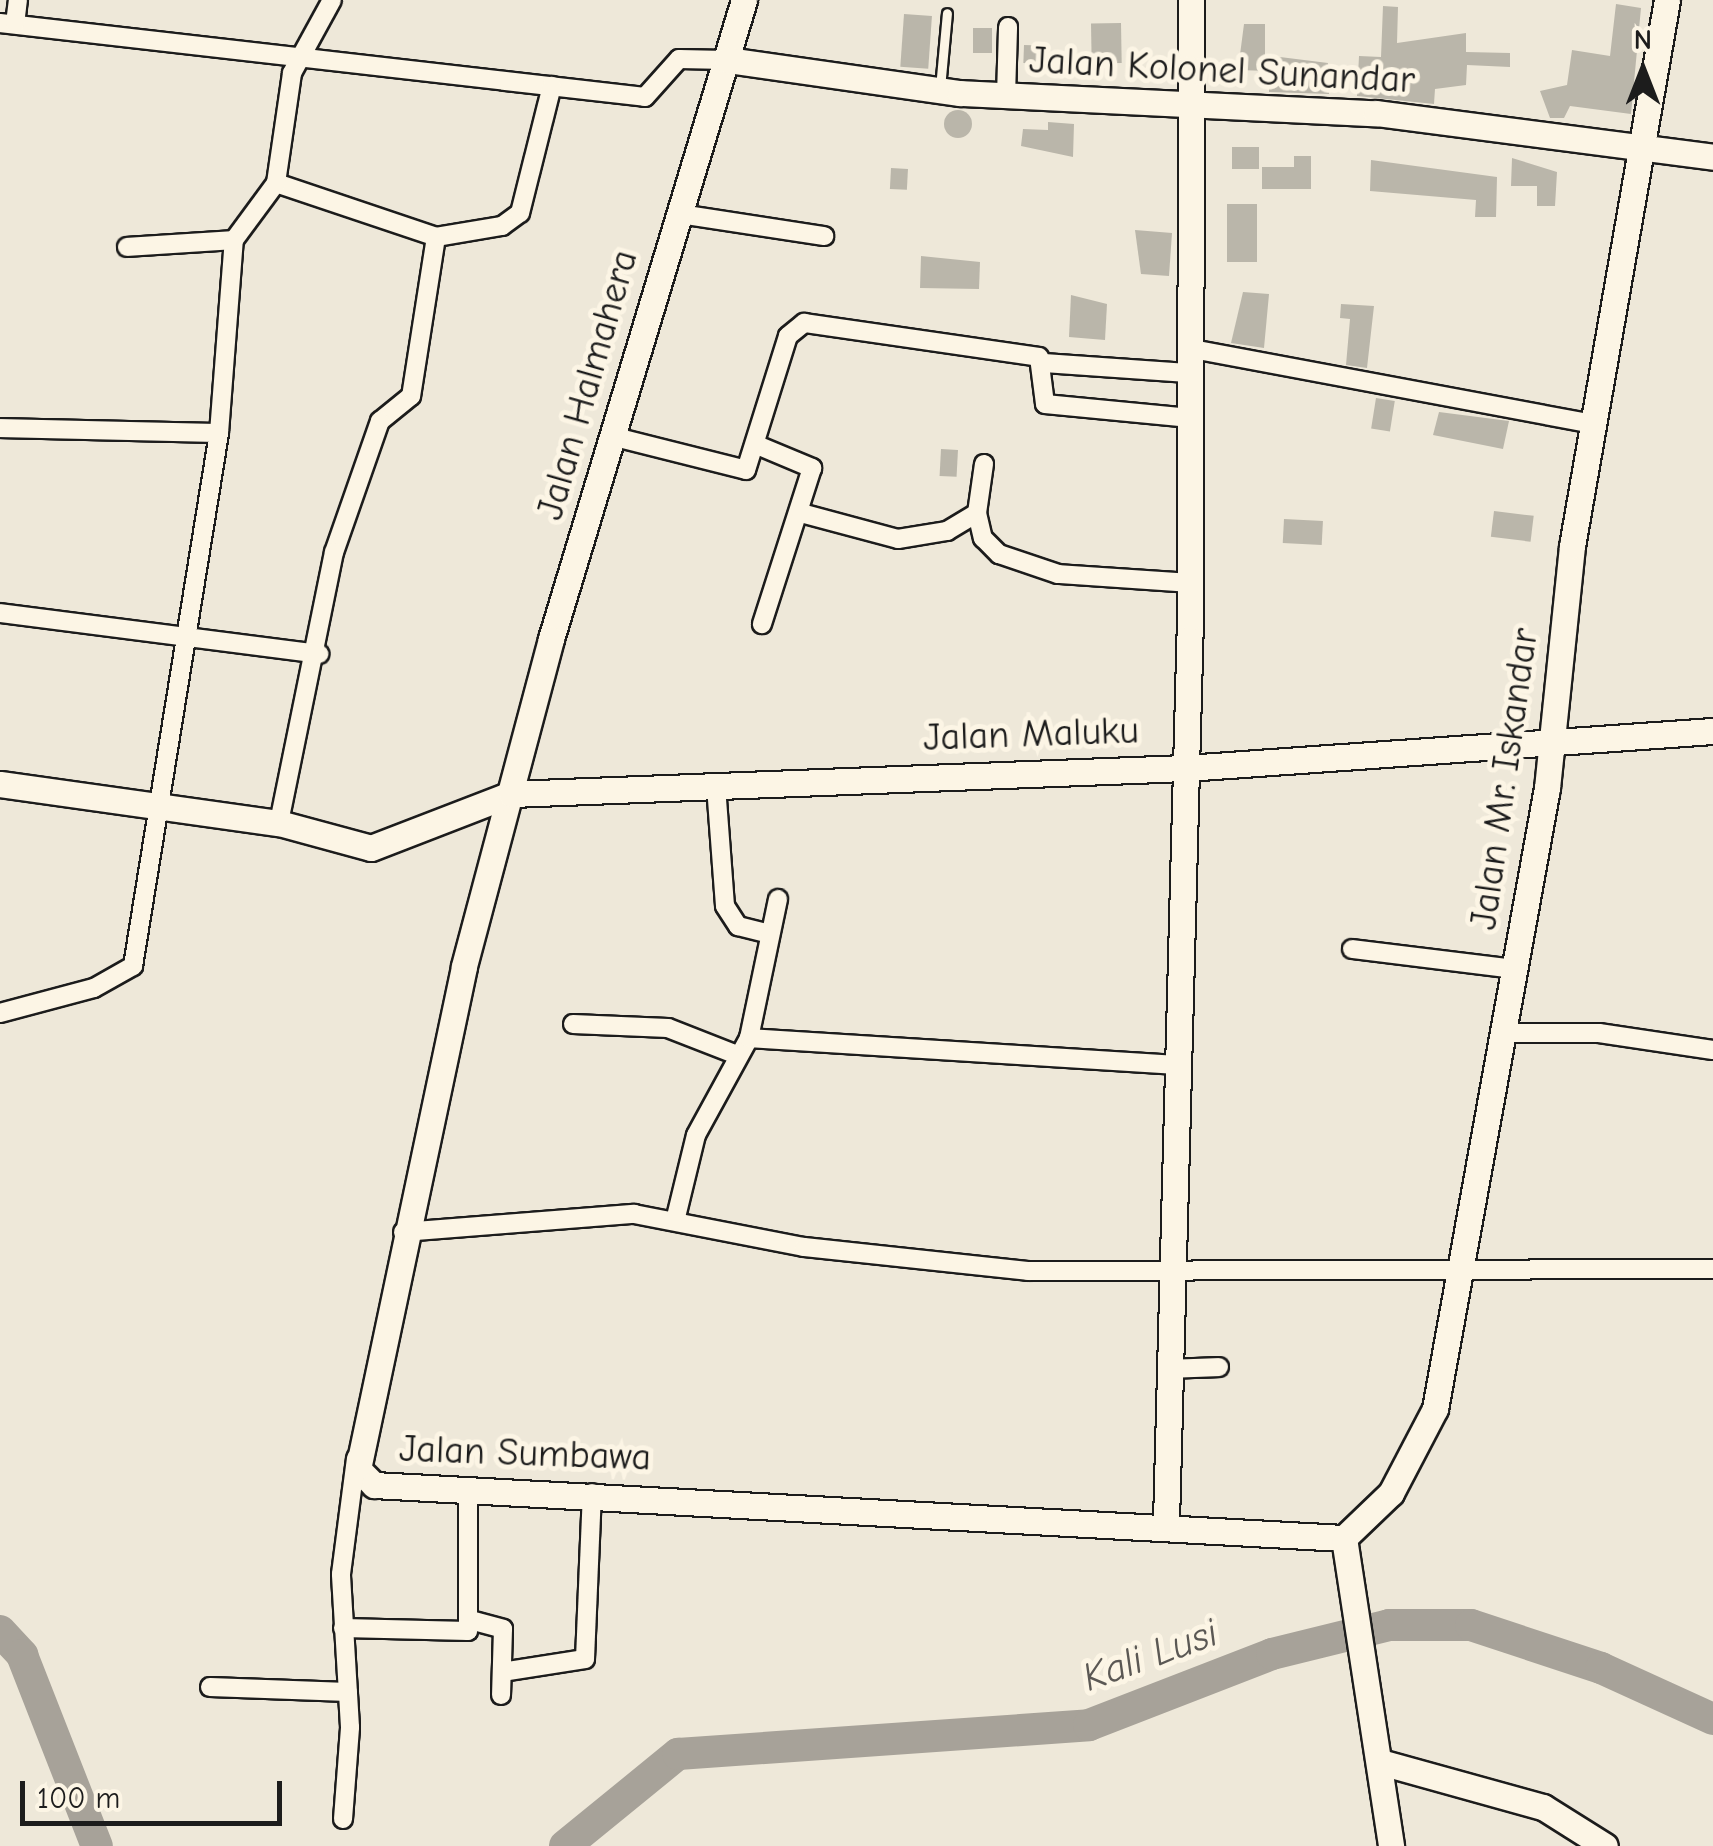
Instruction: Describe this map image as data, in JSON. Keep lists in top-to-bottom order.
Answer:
{
  "streets": {
    "main road": [
      "Jalan Kolonel Sunandar",
      "Jalan Halmahera",
      "Jalan Maluku",
      "Jalan Mr. Iskandar",
      "Jalan Sumbawa"
    ]
  },
  "crossings": [
    ["Jalan Kolonel Sunandar", "Jalan Halmahera"],
    ["Jalan Kolonel Sunandar", "Jalan Mr. Iskandar"],
    ["Jalan Halmahera", "Jalan Maluku"],
    ["Jalan Halmahera", "Jalan Sumbawa"],
    ["Jalan Maluku", "Jalan Mr. Iskandar"],
    ["Jalan Maluku", "Jalan Sumbawa"],
    ["Jalan Mr. Iskandar", "Jalan Sumbawa"]
  ],
  "water": ["Kali Lusi"],
  "scale_bar": "100 m",
  "north": "top"
}
